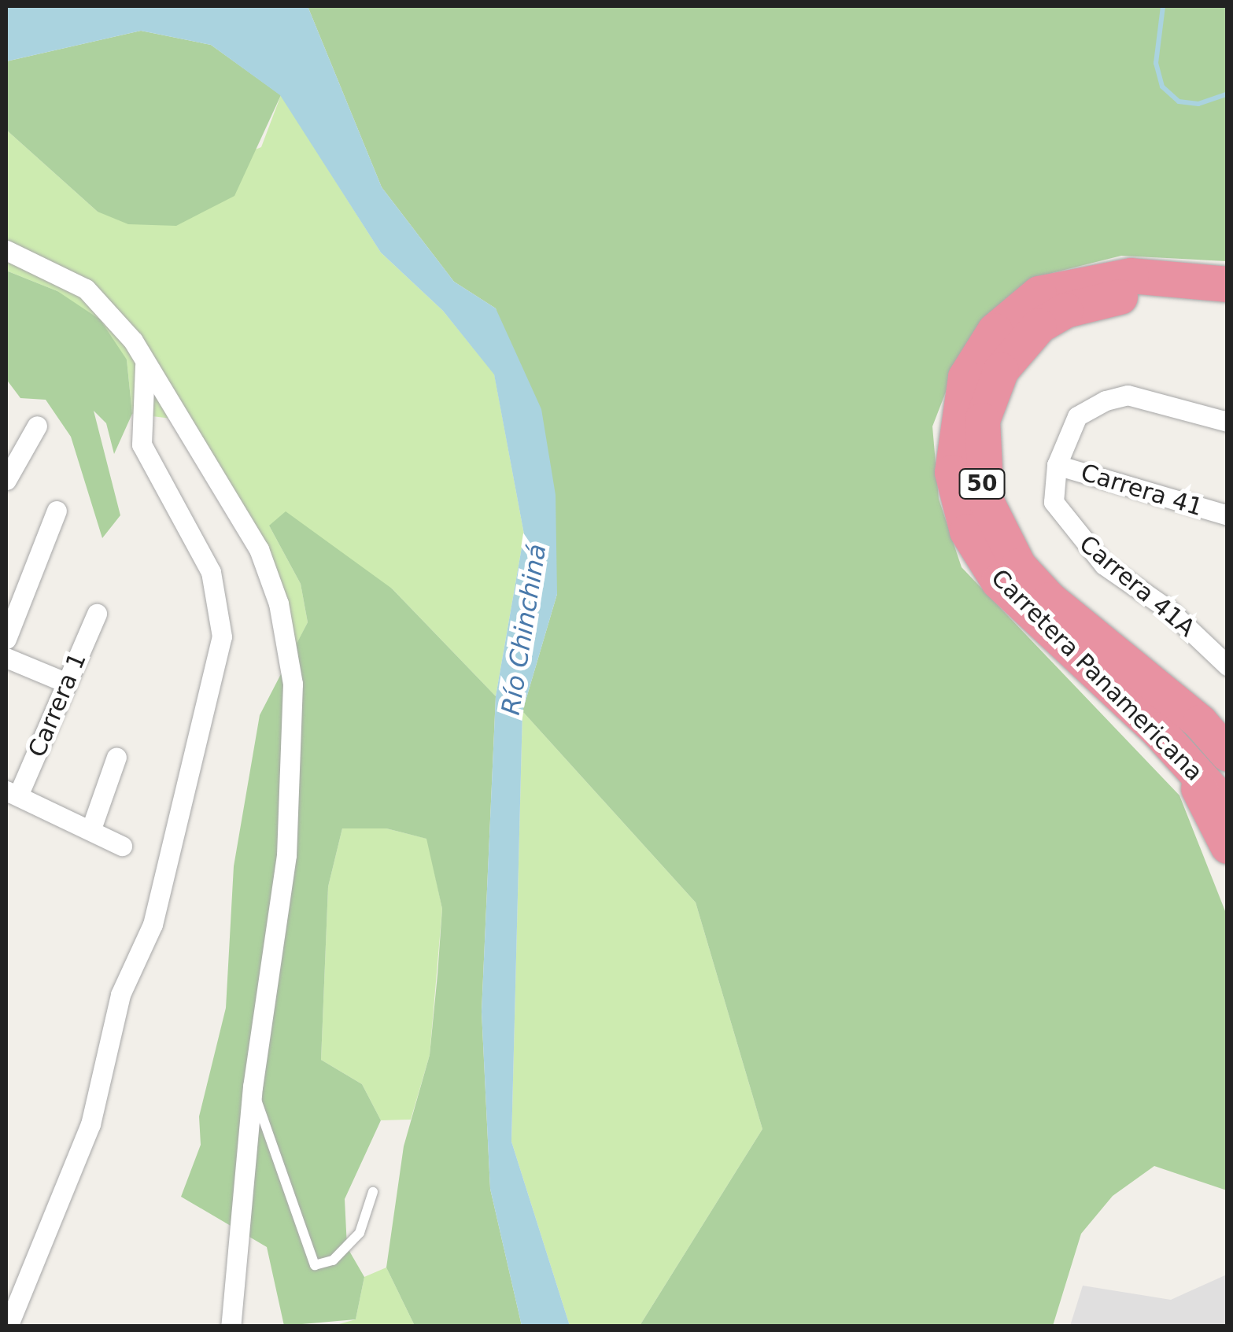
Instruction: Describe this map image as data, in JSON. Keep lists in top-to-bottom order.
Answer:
{
  "streets": {
    "highway": ["50", "Carretera Panamericana"],
    "street": ["Carrera 41", "Carrera 41A", "Carrera 1"]
  },
  "crossings": [
    ["Carrera 41", "Carrera 41A"]
  ],
  "water": ["Río Chinchiná"]
}
